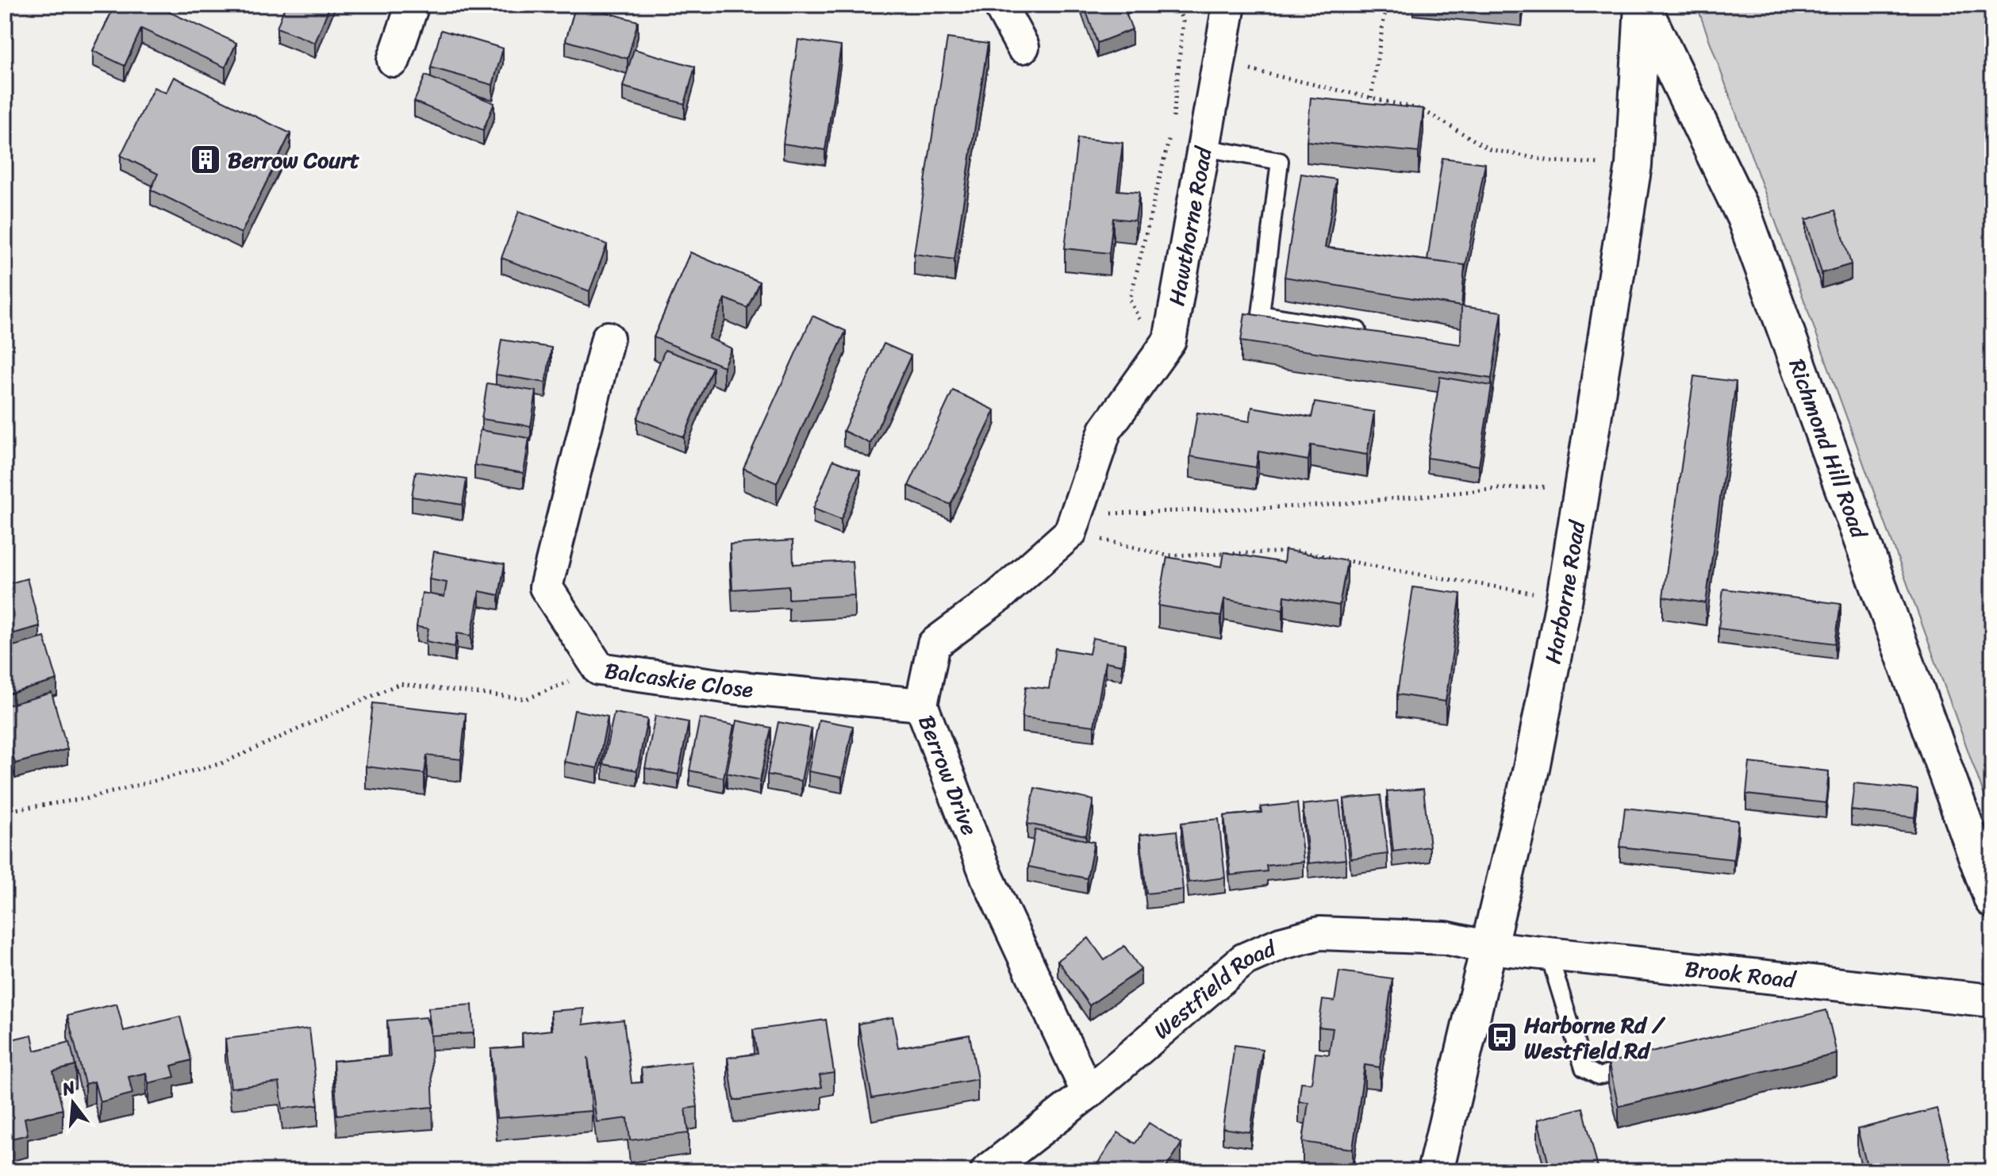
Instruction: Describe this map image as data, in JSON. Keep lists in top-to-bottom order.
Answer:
{
  "streets": {
    "main road": ["Richmond Hill Road", "Harborne Road"],
    "street": [
      "Hawthorne Road",
      "Balcaskie Close",
      "Berrow Drive",
      "Brook Road",
      "Westfield Road"
    ]
  },
  "crossings": [
    ["Hawthorne Road", "Berrow Drive"],
    ["Richmond Hill Road", "Harborne Road"],
    ["Harborne Road", "Brook Road"],
    ["Harborne Road", "Westfield Road"],
    ["Balcaskie Close", "Berrow Drive"],
    ["Berrow Drive", "Westfield Road"],
    ["Brook Road", "Westfield Road"]
  ],
  "places": {
    "building": ["Berrow Court"],
    "bus stop": ["Harborne Rd / Westfield Rd"]
  },
  "north": "top"
}
